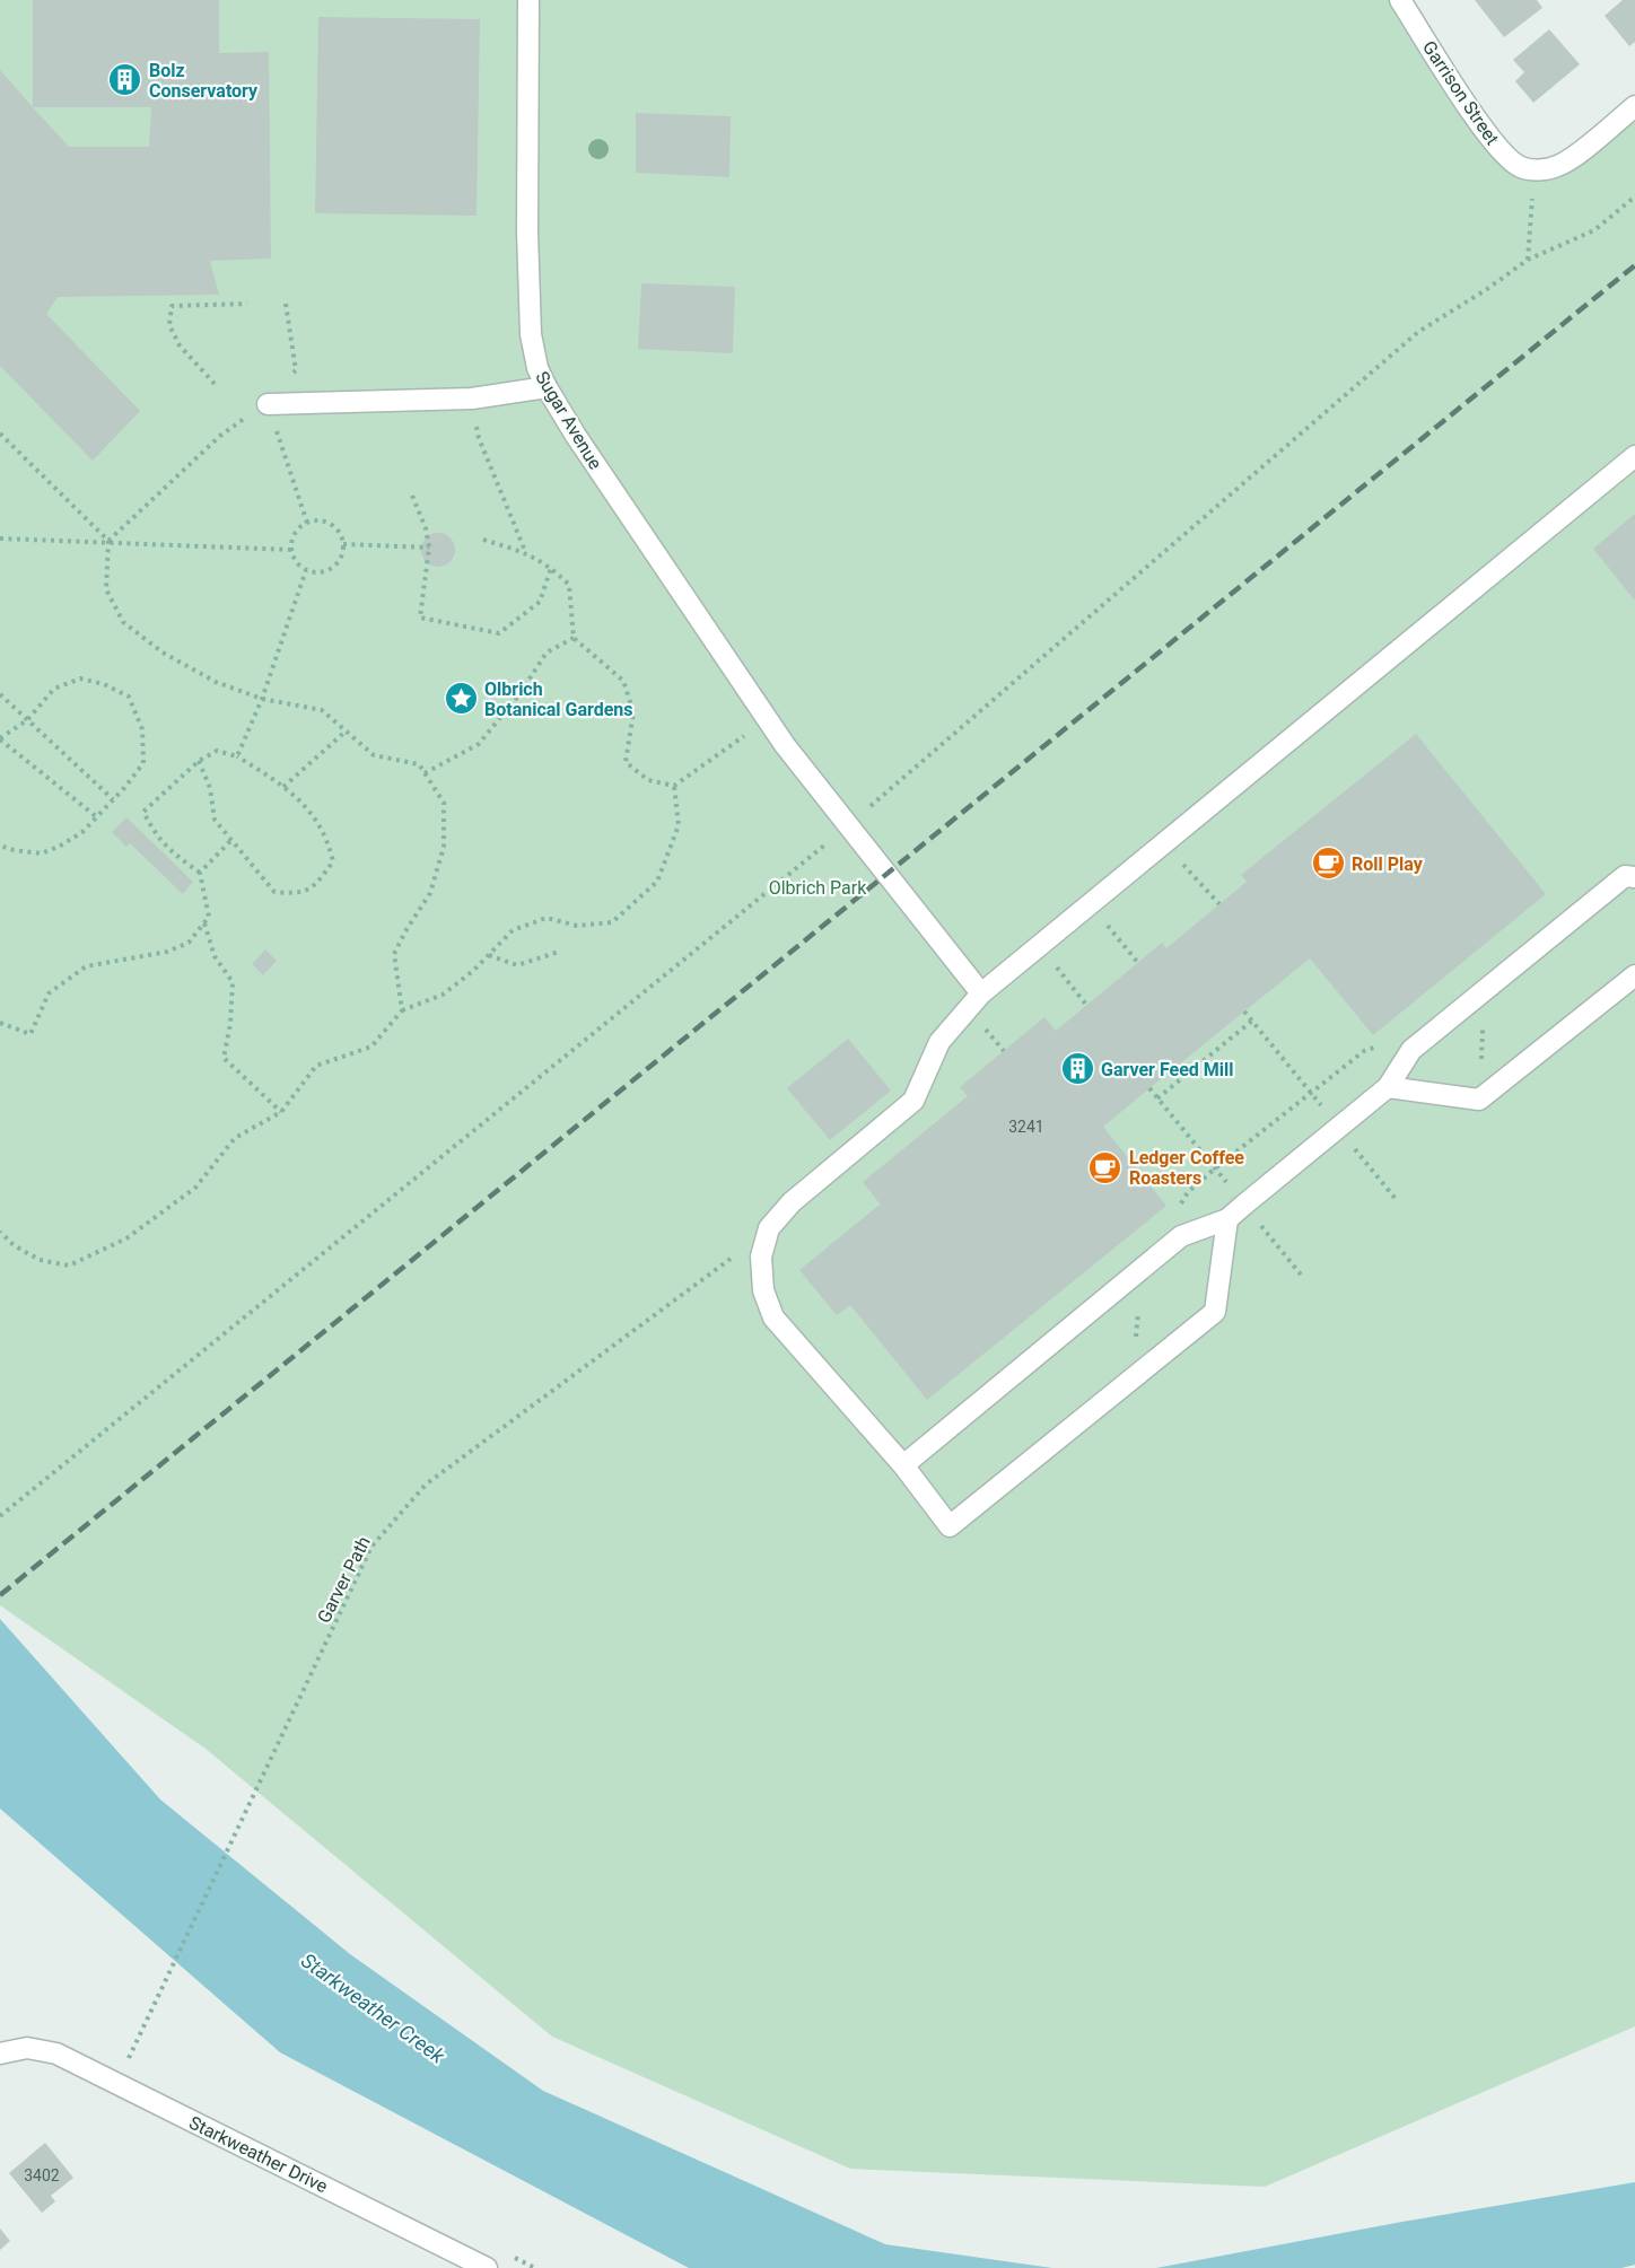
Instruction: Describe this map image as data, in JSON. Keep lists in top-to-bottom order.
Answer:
{
  "streets": {
    "street": ["Garrison Street", "Sugar Avenue", "Starkweather Drive"],
    "path": ["Garver Path"]
  },
  "crossings": [
    ["Garver Path", "Starkweather Drive"]
  ],
  "water": ["Starkweather Creek"],
  "parks": ["Olbrich Park"],
  "places": {
    "building": ["Bolz Conservatory", "Garver Feed Mill"],
    "place": ["Olbrich Botanical Gardens"],
    "cafe": ["Roll Play", "Ledger Coffee Roasters"]
  },
  "house_numbers": ["3241", "3402"]
}
